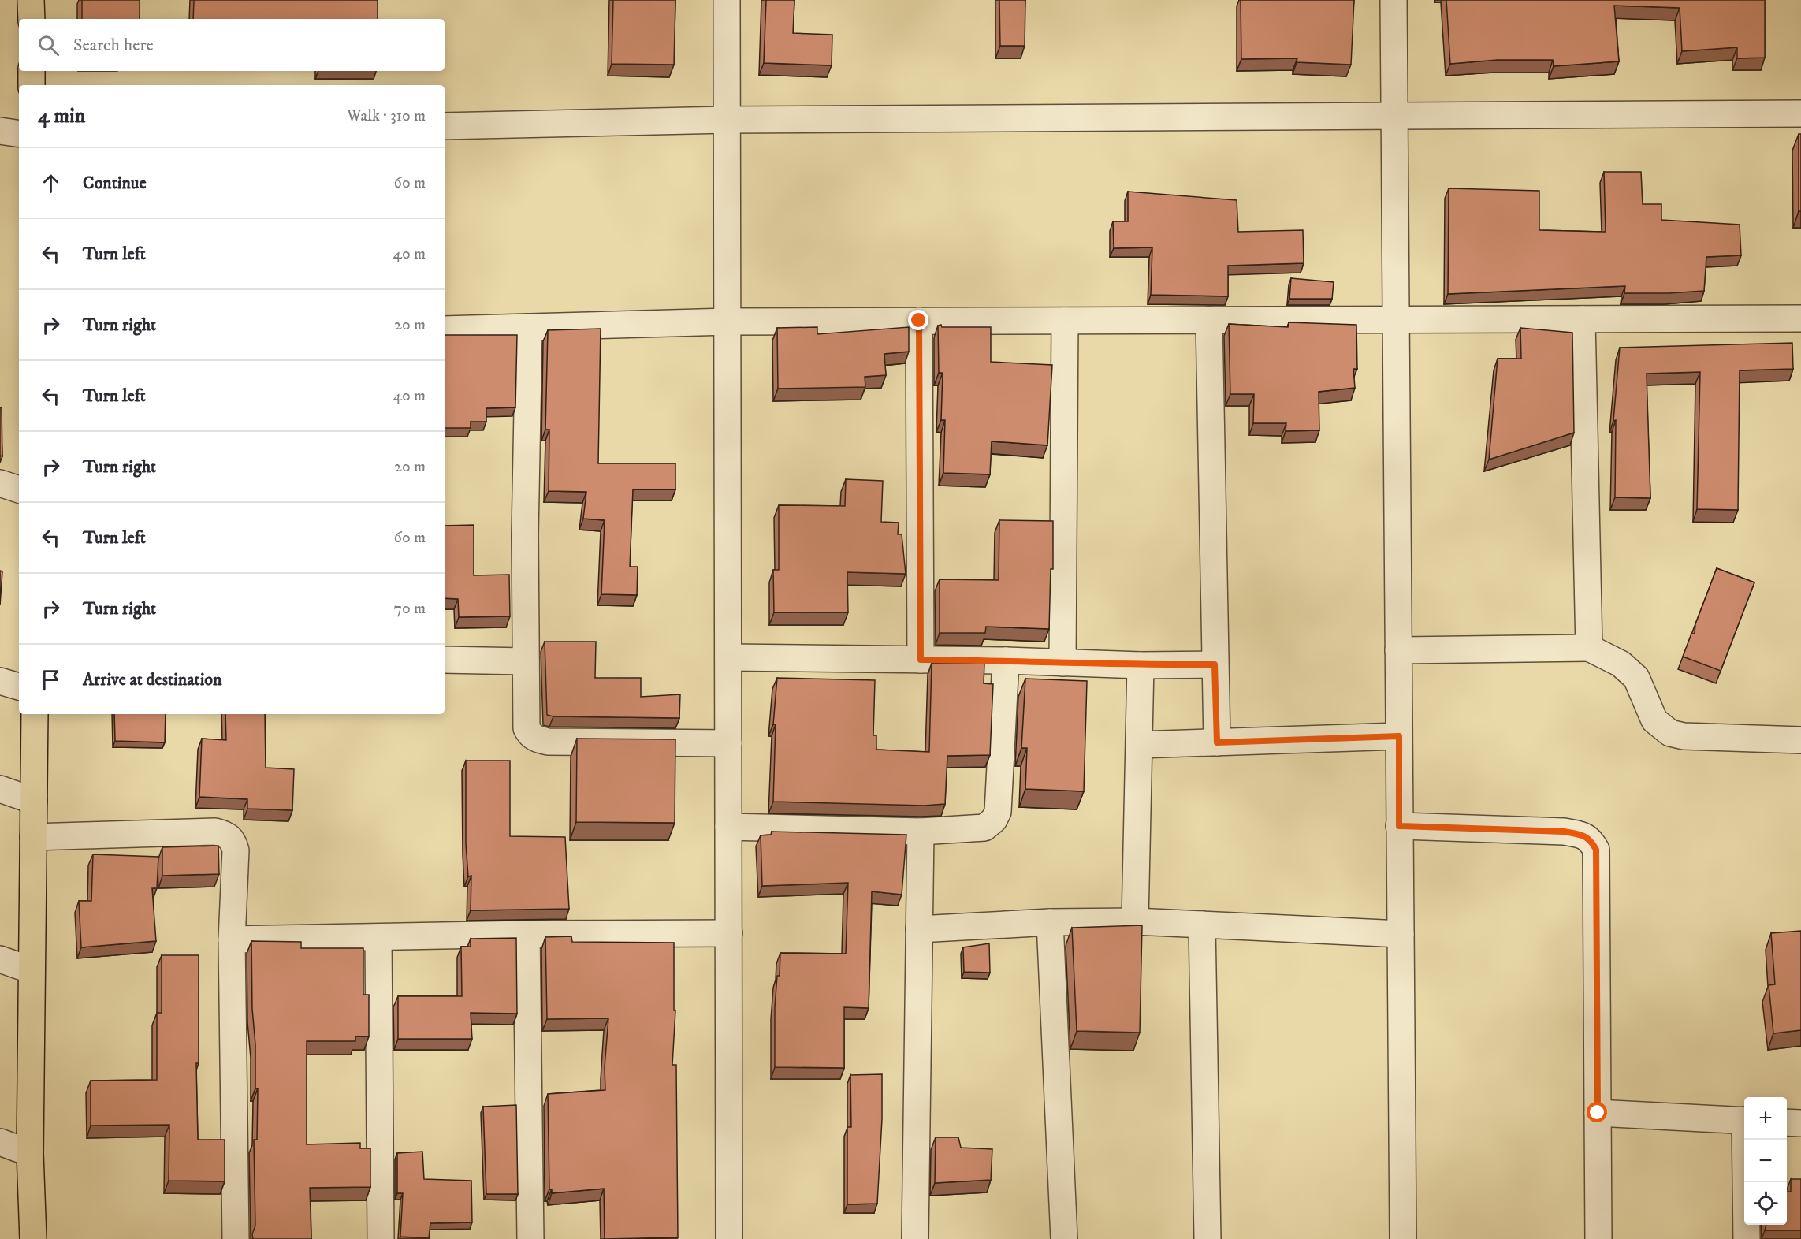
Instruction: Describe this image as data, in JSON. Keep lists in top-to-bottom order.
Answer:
{
  "page": {
    "search": "Search here",
    "heading": ["4 min", "Walk · 310 m"],
    "list": [
      ["Continue", "60 m"],
      ["Turn left", "40 m"],
      ["Turn right", "20 m"],
      ["Turn left", "40 m"],
      ["Turn right", "20 m"],
      ["Turn left", "60 m"],
      ["Turn right", "70 m"],
      "Arrive at destination"
    ],
    "map_buttons": ["+", "−"]
  }
}
